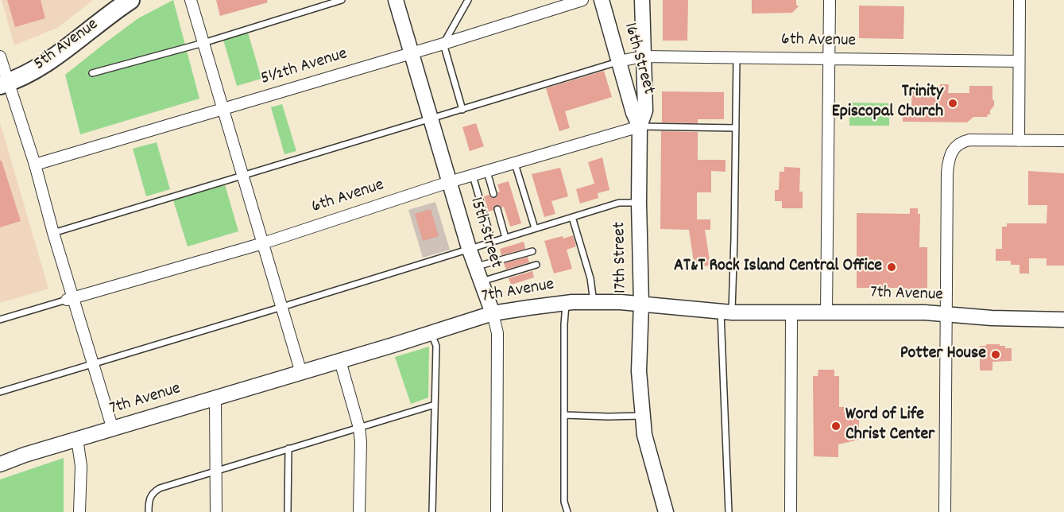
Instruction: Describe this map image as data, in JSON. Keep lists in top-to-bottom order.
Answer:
{
  "streets": {
    "main road": ["5th Avenue"],
    "street": [
      "6th Avenue",
      "16th Street",
      "5½th Avenue",
      "15th Street",
      "17th Street",
      "7th Avenue"
    ]
  },
  "crossings": [
    ["6th Avenue", "16th Street"],
    ["6th Avenue", "15th Street"],
    ["6th Avenue", "17th Street"],
    ["16th Street", "17th Street"],
    ["5½th Avenue", "15th Street"],
    ["15th Street", "7th Avenue"],
    ["17th Street", "7th Avenue"]
  ],
  "places": [
    "Trinity Episcopal Church",
    "AT&T Rock Island Central Office",
    "Potter House",
    "Word of Life Christ Center"
  ]
}
